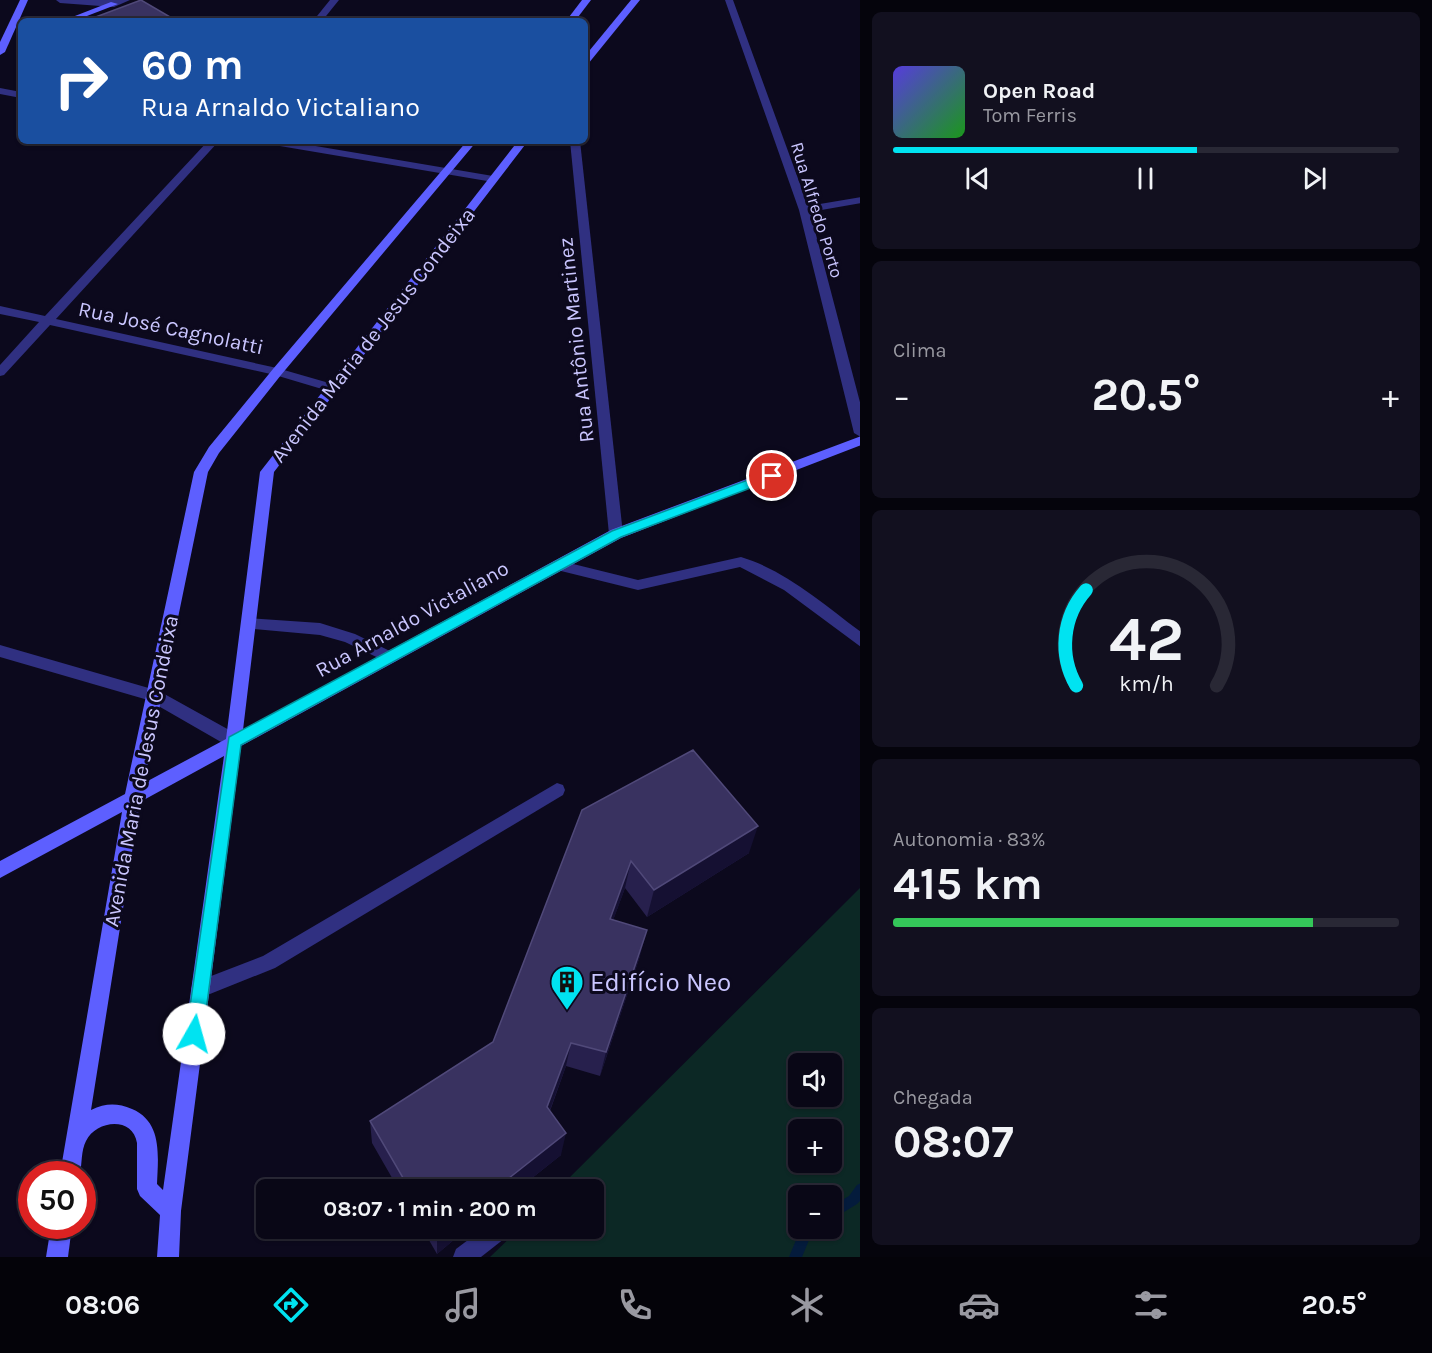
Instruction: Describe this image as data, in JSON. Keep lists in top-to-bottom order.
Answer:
{
  "streets": {
    "main road": ["Avenida Maria de Jesus Condeixa", "Rua Arnaldo Victaliano"],
    "street": ["Rua Alfredo Porto", "Rua José Cagnolatti", "Rua Antônio Martinez"]
  },
  "crossings": [
    ["Rua José Cagnolatti", "Avenida Maria de Jesus Condeixa"],
    ["Avenida Maria de Jesus Condeixa", "Rua Arnaldo Victaliano"],
    ["Rua Antônio Martinez", "Rua Arnaldo Victaliano"]
  ],
  "places": {
    "building": ["Edifício Neo"]
  },
  "page": {
    "turn": ["60 m", "Rua Arnaldo Victaliano"],
    "song": ["Open Road", "Tom Ferris"],
    "tile": [
      "Clima",
      ["Autonomia · 83%", "415 km"],
      ["Chegada", "08:07"]
    ],
    "heat": ["−", "20.5°", "+"],
    "map_buttons": ["+", "−"],
    "limit": "50",
    "trip": "08:07 · 1 min · 200 m",
    "tabs": ["08:06", "20.5°"],
    "gauge": ["42", "km/h"]
  }
}
